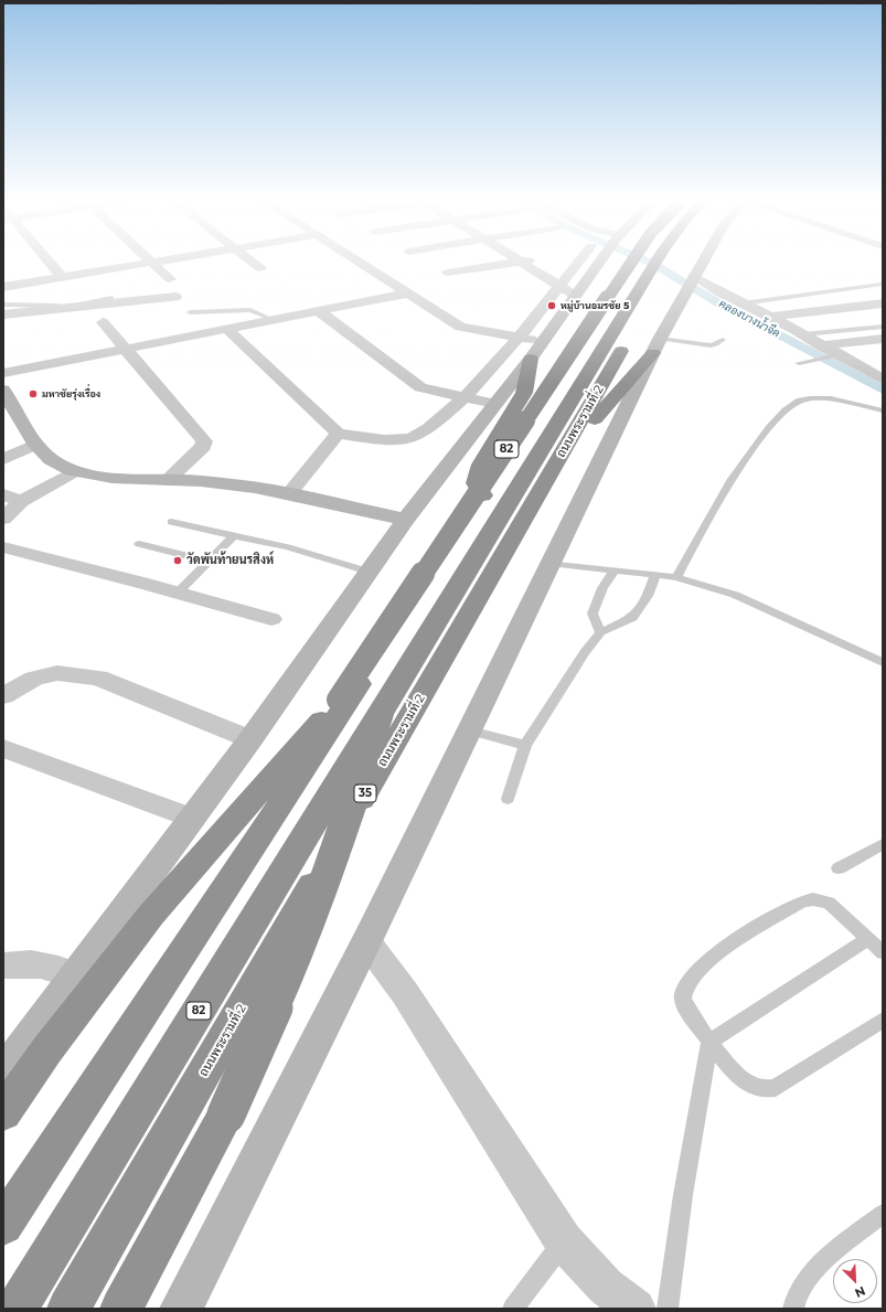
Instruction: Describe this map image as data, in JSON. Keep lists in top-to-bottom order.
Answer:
{
  "streets": {
    "highway": ["ถนนพระรามที่ 2", "82", "35"]
  },
  "water": ["คลองบางน้ำจืด"],
  "places": ["หมู่บ้านอมรชัย 5", "มหาชัยรุ่งเรื่อง", "วัดพันท้ายนรสิงห์"],
  "north": "bottom right"
}
